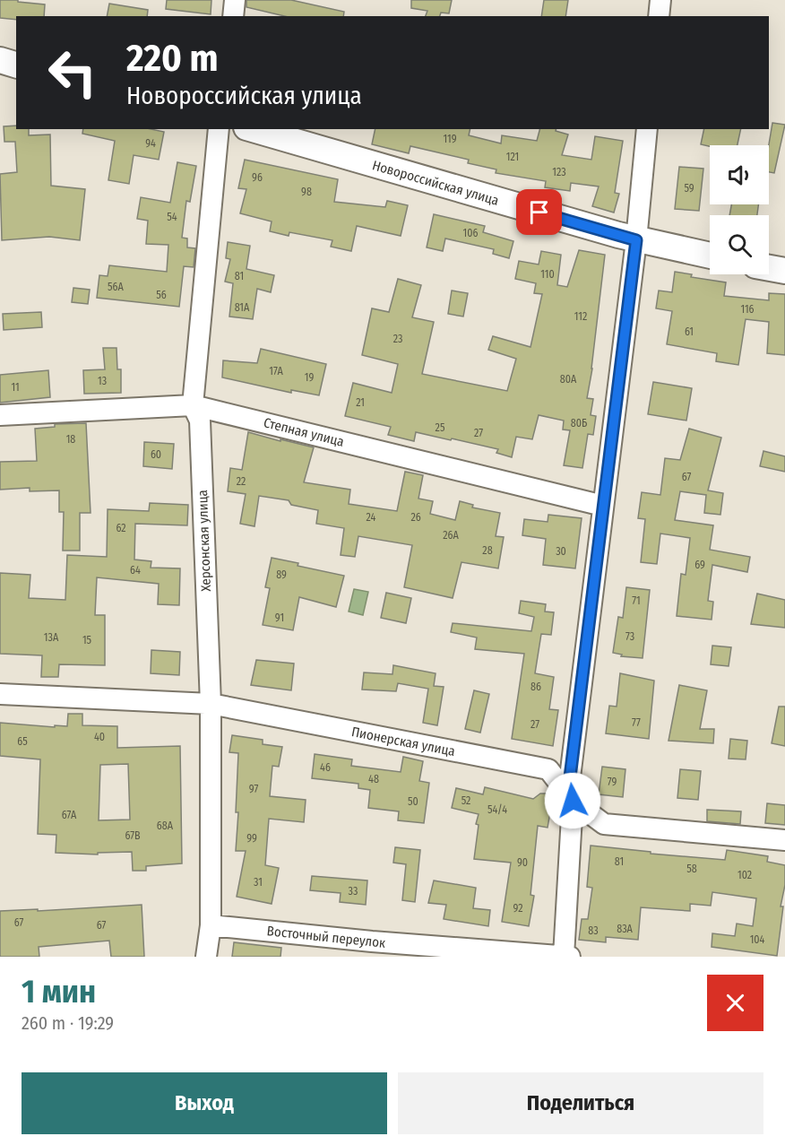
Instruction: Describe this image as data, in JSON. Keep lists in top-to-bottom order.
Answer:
{
  "streets": {
    "street": [
      "Новороссийская улица",
      "Степная улица",
      "Херсонская улица",
      "Пионерская улица",
      "Восточный переулок"
    ]
  },
  "crossings": [
    ["Степная улица", "Херсонская улица"],
    ["Херсонская улица", "Пионерская улица"],
    ["Херсонская улица", "Восточный переулок"]
  ],
  "house_numbers": [
    "119",
    "94",
    "121",
    "123",
    "96",
    "59",
    "98",
    "54",
    "106",
    "110",
    "81",
    "56А",
    "56",
    "81А",
    "116",
    "112",
    "61",
    "23",
    "17А",
    "19",
    "80А",
    "13",
    "11",
    "21",
    "80Б",
    "25",
    "27",
    "18",
    "60",
    "67",
    "22",
    "24",
    "26",
    "62",
    "26А",
    "28",
    "30",
    "69",
    "64",
    "89",
    "71",
    "91",
    "73",
    "13А",
    "15",
    "86",
    "77",
    "27",
    "40",
    "65",
    "46",
    "48",
    "79",
    "97",
    "52",
    "50",
    "54/4",
    "67А",
    "68А",
    "67В",
    "99",
    "81",
    "90",
    "58",
    "102",
    "31",
    "33",
    "92",
    "67",
    "67",
    "83А",
    "83",
    "104"
  ],
  "page": {
    "turn": ["220 m", "Новороссийская улица"],
    "heading": ["1 мин", "260 m · 19:29"],
    "buttons": ["Выход", "Поделиться"]
  }
}
